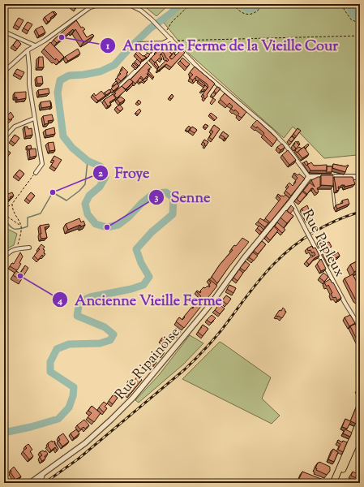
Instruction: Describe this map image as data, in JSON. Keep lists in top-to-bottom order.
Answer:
{
  "streets": {
    "street": ["Rue Papleux", "Rue Ripainoise"]
  },
  "crossings": [
    ["Rue Papleux", "Rue Ripainoise"]
  ],
  "places": [
    "Ancienne Ferme de la Vieille Cour",
    "Froye",
    "Senne",
    "Ancienne Vieille Ferme"
  ]
}
